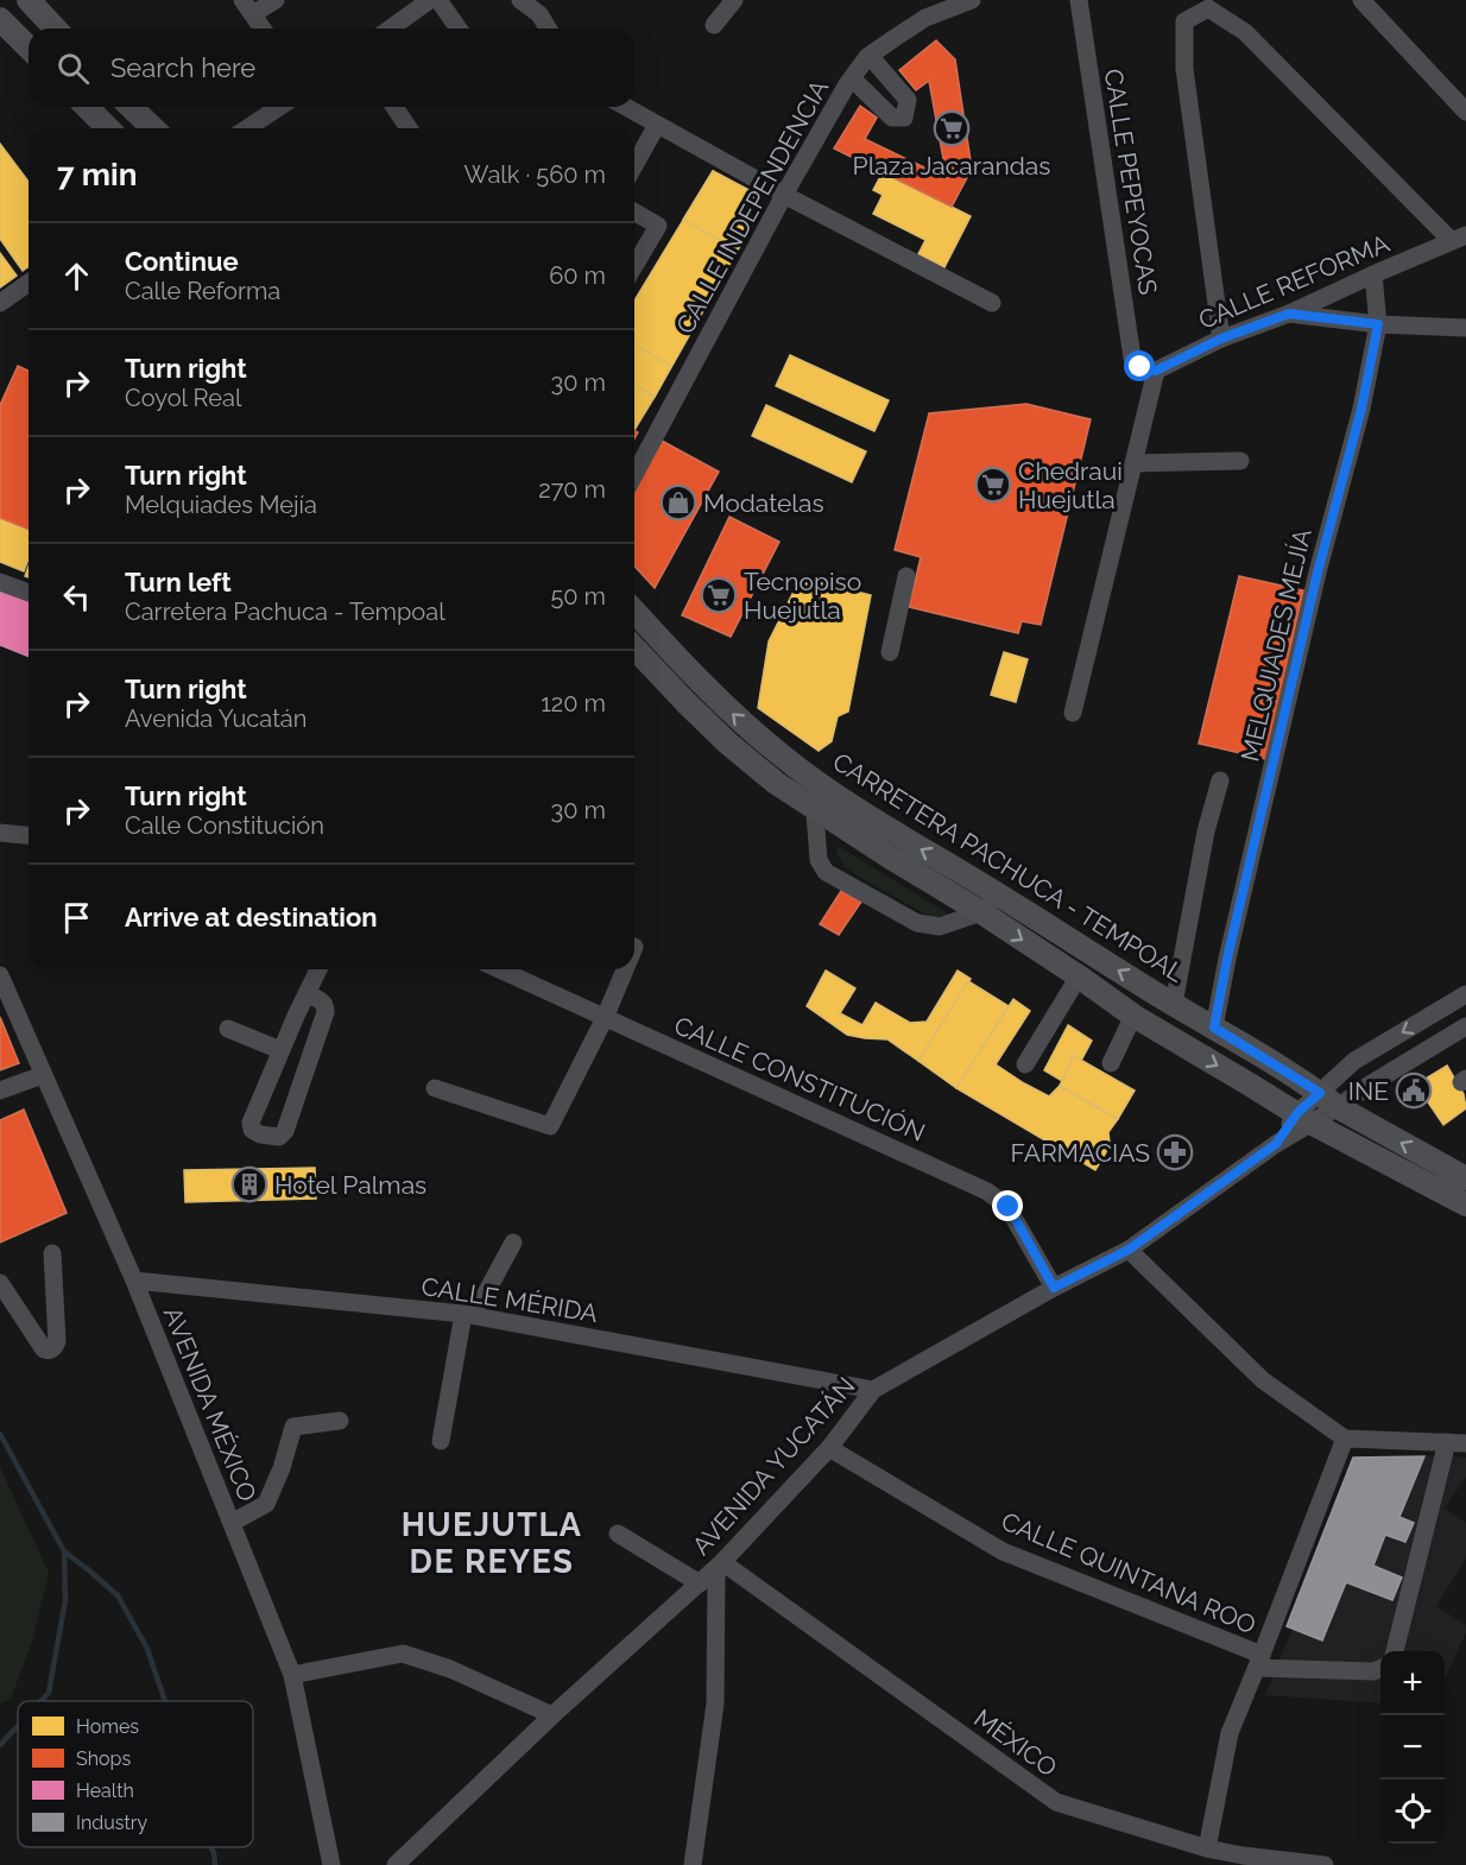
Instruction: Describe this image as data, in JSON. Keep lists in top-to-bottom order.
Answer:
{
  "streets": {
    "main road": ["CARRETERA PACHUCA - TEMPOAL"],
    "street": [
      "CALLE PEPEYOCAS",
      "CALLE INDEPENDENCIA",
      "CALLE REFORMA",
      "MELQUIADES MEJÍA",
      "CALLE CONSTITUCIÓN",
      "CALLE MÉRIDA",
      "AVENIDA MÉXICO",
      "AVENIDA YUCATÁN",
      "CALLE QUINTANA ROO",
      "MÉXICO"
    ]
  },
  "crossings": [
    ["CALLE PEPEYOCAS", "CALLE REFORMA"],
    ["CALLE REFORMA", "MELQUIADES MEJÍA"],
    ["MELQUIADES MEJÍA", "CARRETERA PACHUCA - TEMPOAL"],
    ["CALLE CONSTITUCIÓN", "AVENIDA YUCATÁN"],
    ["CALLE MÉRIDA", "AVENIDA MÉXICO"],
    ["CALLE MÉRIDA", "AVENIDA YUCATÁN"],
    ["AVENIDA YUCATÁN", "CALLE QUINTANA ROO"],
    ["AVENIDA YUCATÁN", "MÉXICO"]
  ],
  "districts": ["HUEJUTLA DE REYES"],
  "places": {
    "supermarket": ["Plaza Jacarandas", "Chedraui Huejutla", "Tecnopiso Huejutla"],
    "shop": ["Modatelas"],
    "public building": ["INE"],
    "pharmacy": ["FARMACIAS"],
    "building": ["Hotel Palmas"]
  },
  "legend": [
    "Homes",
    "Shops",
    "Health",
    "Industry"
  ],
  "page": {
    "search": "Search here",
    "heading": ["7 min", "Walk · 560 m"],
    "list": [
      ["Continue", "Calle Reforma", "60 m"],
      ["Turn right", "Coyol Real", "30 m"],
      ["Turn right", "Melquiades Mejía", "270 m"],
      ["Turn left", "Carretera Pachuca - Tempoal", "50 m"],
      ["Turn right", "Avenida Yucatán", "120 m"],
      ["Turn right", "Calle Constitución", "30 m"],
      "Arrive at destination"
    ],
    "map_buttons": ["+", "−"]
  }
}
